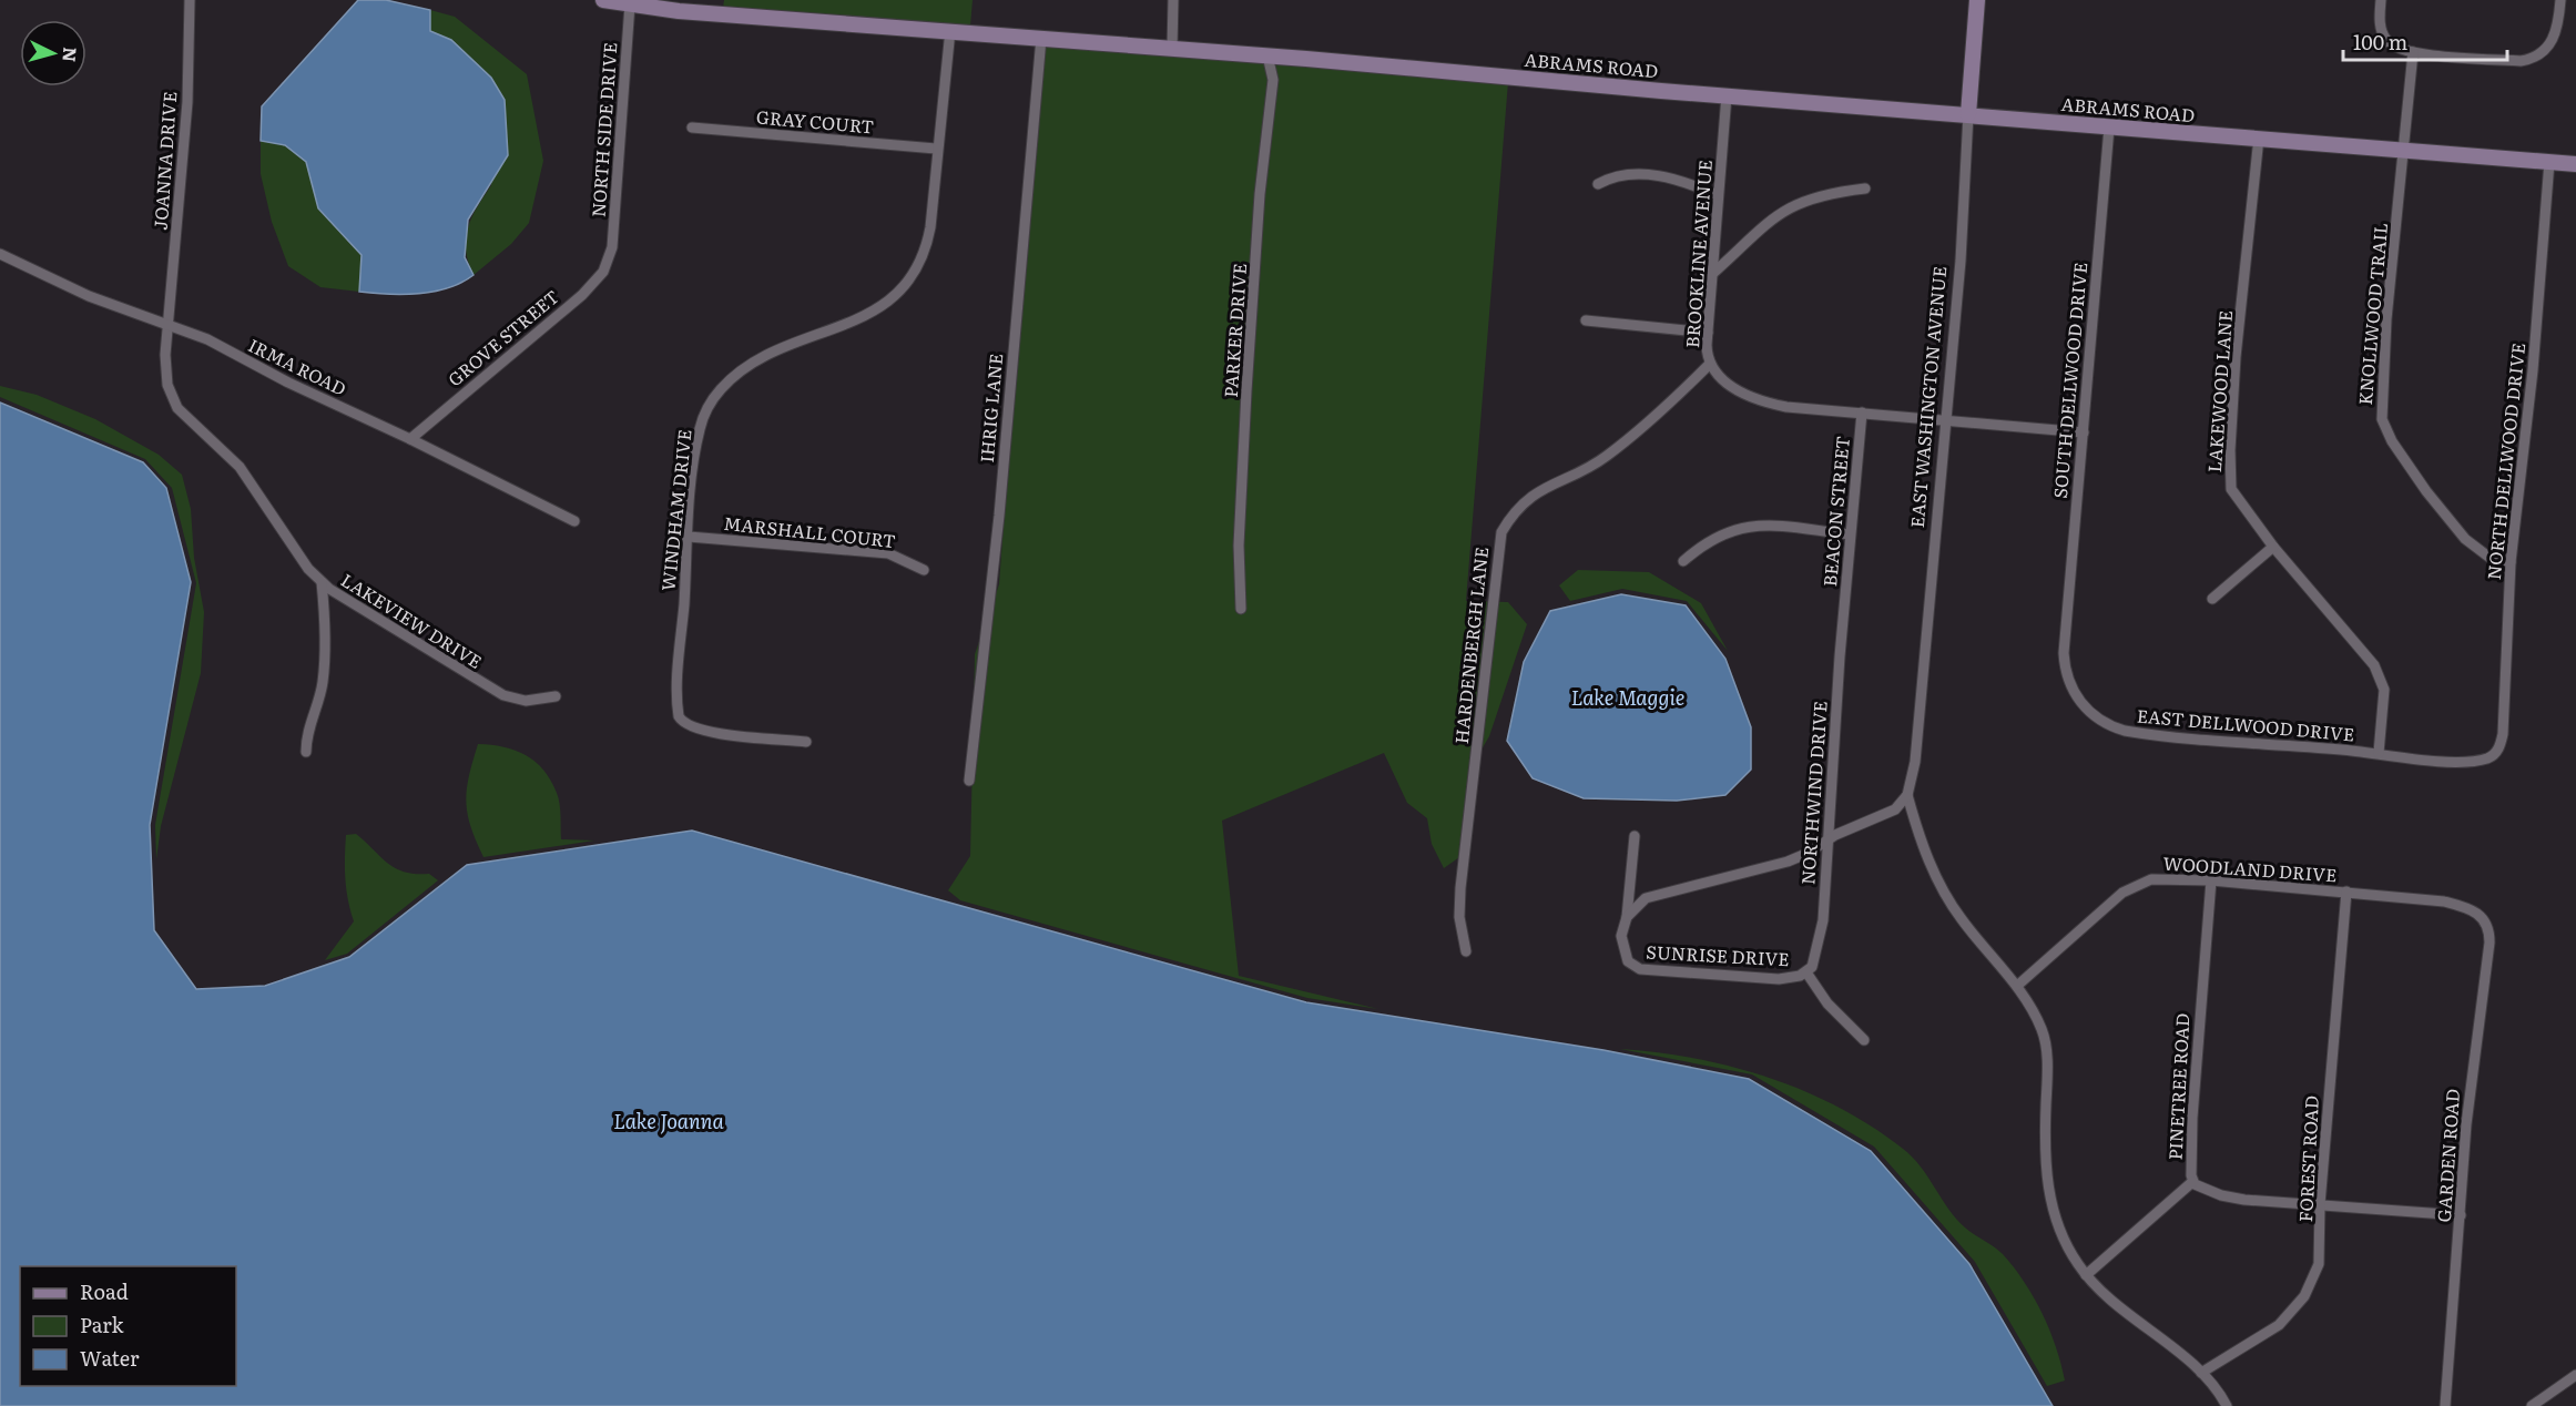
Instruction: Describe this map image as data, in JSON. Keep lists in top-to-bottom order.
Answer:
{
  "streets": {
    "street": [
      "ABRAMS ROAD",
      "GRAY COURT",
      "NORTH SIDE DRIVE",
      "JOANNA DRIVE",
      "BROOKLINE AVENUE",
      "KNOLLWOOD TRAIL",
      "PARKER DRIVE",
      "GROVE STREET",
      "IRMA ROAD",
      "SOUTH DELLWOOD DRIVE",
      "LAKEWOOD LANE",
      "EAST WASHINGTON AVENUE",
      "IHRIG LANE",
      "NORTH DELLWOOD DRIVE",
      "WINDHAM DRIVE",
      "BEACON STREET",
      "MARSHALL COURT",
      "LAKEVIEW DRIVE",
      "HARDENBERGH LANE",
      "EAST DELLWOOD DRIVE",
      "NORTHWIND DRIVE",
      "WOODLAND DRIVE",
      "SUNRISE DRIVE",
      "PINETREE ROAD",
      "GARDEN ROAD",
      "FOREST ROAD"
    ]
  },
  "crossings": [
    ["ABRAMS ROAD", "NORTH SIDE DRIVE"],
    ["ABRAMS ROAD", "BROOKLINE AVENUE"],
    ["ABRAMS ROAD", "KNOLLWOOD TRAIL"],
    ["ABRAMS ROAD", "PARKER DRIVE"],
    ["ABRAMS ROAD", "SOUTH DELLWOOD DRIVE"],
    ["ABRAMS ROAD", "LAKEWOOD LANE"],
    ["ABRAMS ROAD", "EAST WASHINGTON AVENUE"],
    ["ABRAMS ROAD", "IHRIG LANE"],
    ["ABRAMS ROAD", "NORTH DELLWOOD DRIVE"],
    ["ABRAMS ROAD", "WINDHAM DRIVE"],
    ["GRAY COURT", "WINDHAM DRIVE"],
    ["NORTH SIDE DRIVE", "GROVE STREET"],
    ["JOANNA DRIVE", "IRMA ROAD"],
    ["JOANNA DRIVE", "LAKEVIEW DRIVE"],
    ["BROOKLINE AVENUE", "SOUTH DELLWOOD DRIVE"],
    ["BROOKLINE AVENUE", "EAST WASHINGTON AVENUE"],
    ["BROOKLINE AVENUE", "BEACON STREET"],
    ["BROOKLINE AVENUE", "HARDENBERGH LANE"],
    ["KNOLLWOOD TRAIL", "NORTH DELLWOOD DRIVE"],
    ["GROVE STREET", "IRMA ROAD"],
    ["IRMA ROAD", "LAKEVIEW DRIVE"],
    ["SOUTH DELLWOOD DRIVE", "EAST DELLWOOD DRIVE"],
    ["LAKEWOOD LANE", "EAST DELLWOOD DRIVE"],
    ["NORTH DELLWOOD DRIVE", "EAST DELLWOOD DRIVE"],
    ["WINDHAM DRIVE", "MARSHALL COURT"],
    ["BEACON STREET", "NORTHWIND DRIVE"],
    ["NORTHWIND DRIVE", "SUNRISE DRIVE"],
    ["WOODLAND DRIVE", "PINETREE ROAD"],
    ["WOODLAND DRIVE", "GARDEN ROAD"],
    ["WOODLAND DRIVE", "FOREST ROAD"],
    ["PINETREE ROAD", "GARDEN ROAD"],
    ["PINETREE ROAD", "FOREST ROAD"]
  ],
  "water": ["Lake Maggie", "Lake Joanna"],
  "legend": ["Road", "Park", "Water"],
  "scale_bar": "100 m",
  "north": "right"
}
